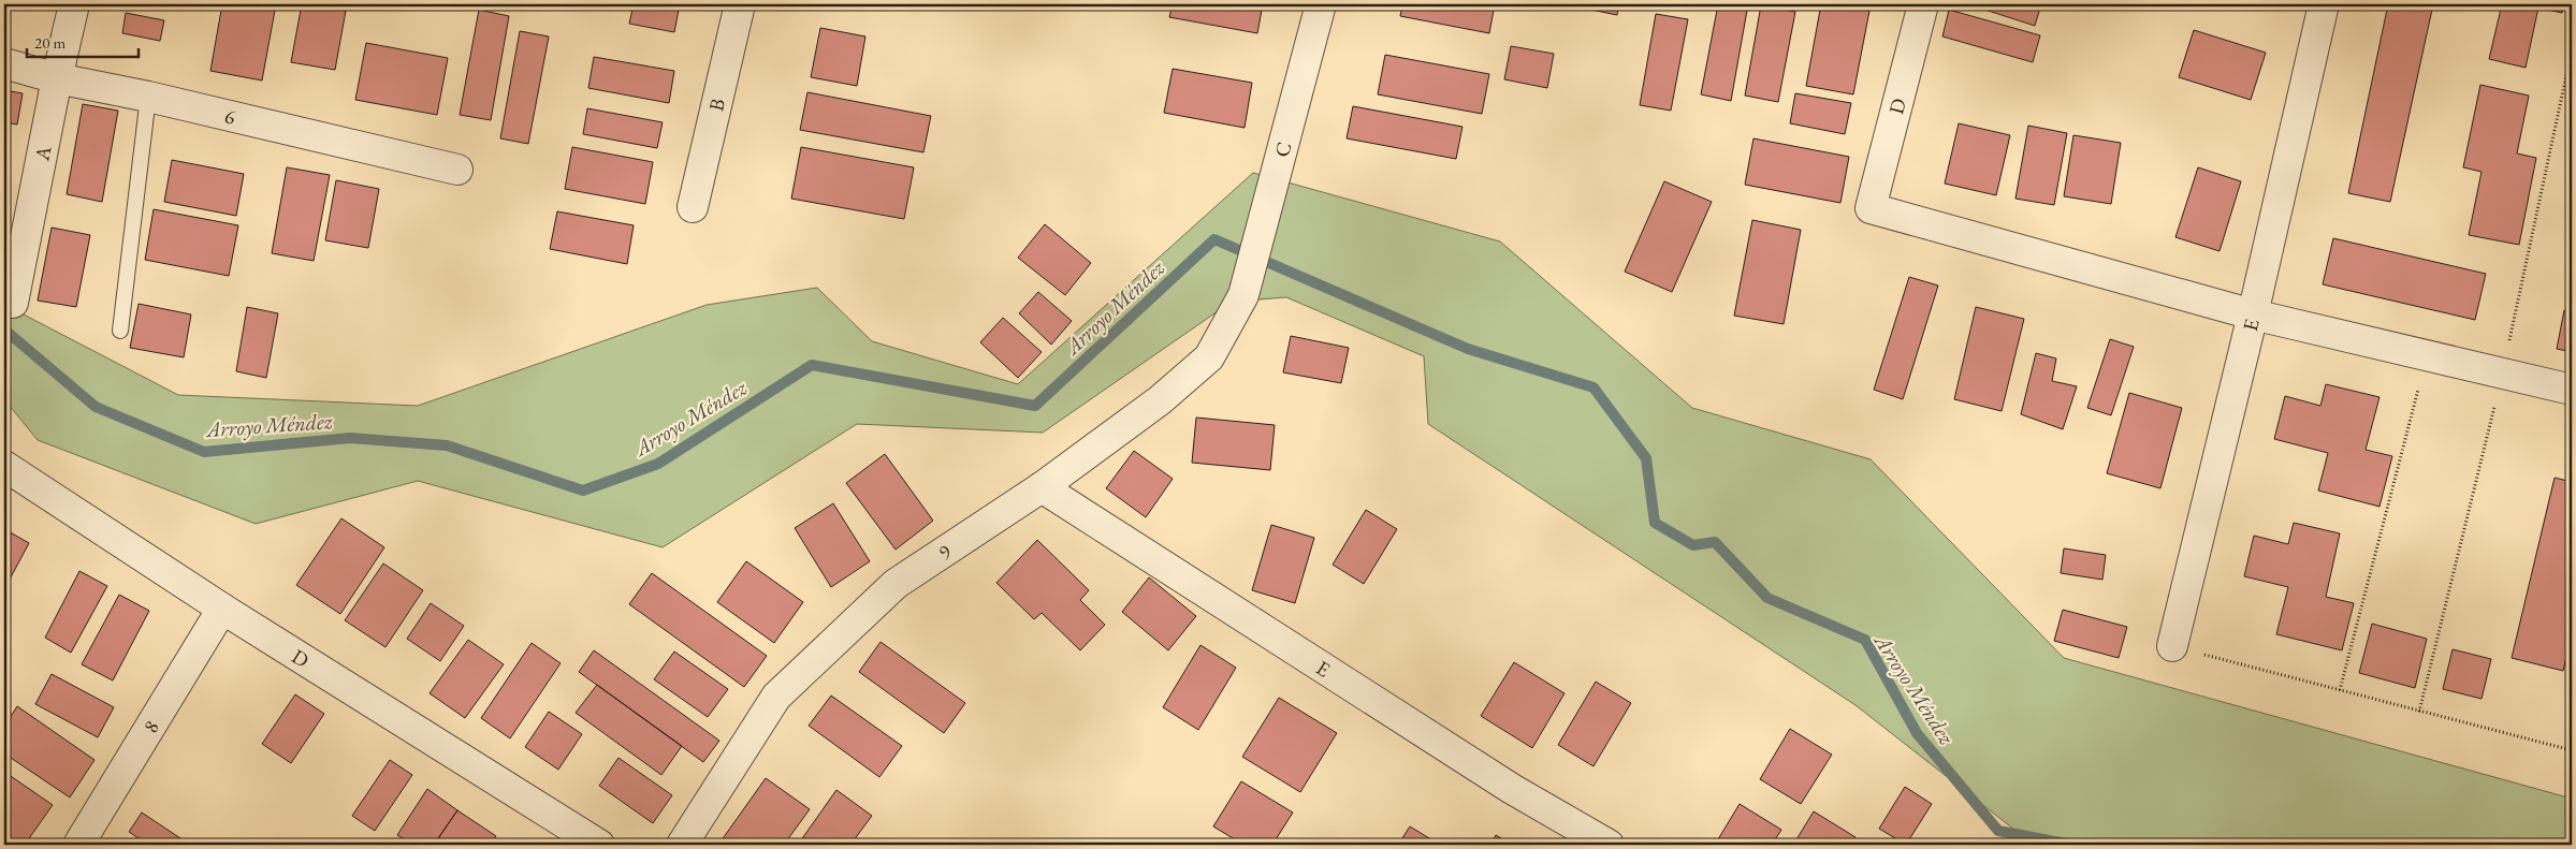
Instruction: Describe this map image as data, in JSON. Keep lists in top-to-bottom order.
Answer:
{
  "streets": {
    "street": [
      "B",
      "D",
      "6",
      "C",
      "A",
      "E",
      "9",
      "8"
    ]
  },
  "crossings": [
    ["D", "E"],
    ["D", "8"],
    ["6", "A"],
    ["C", "9"],
    ["E", "9"]
  ],
  "water": ["Arroyo Méndez"],
  "scale_bar": "20 m"
}
